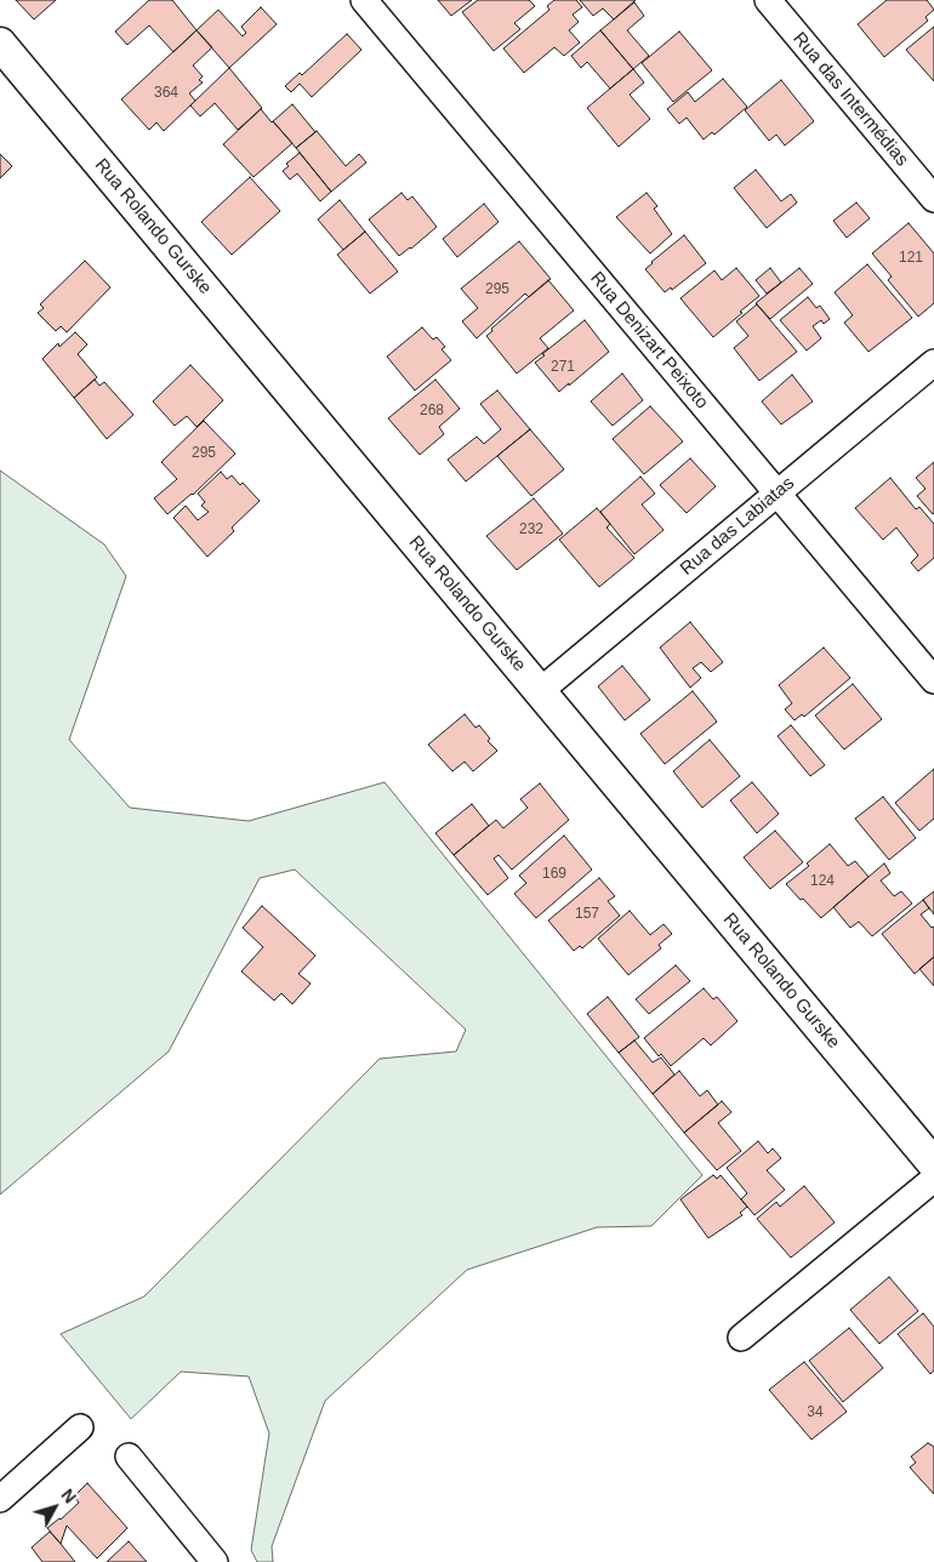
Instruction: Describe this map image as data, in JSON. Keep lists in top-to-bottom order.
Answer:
{
  "streets": {
    "street": [
      "Rua das Intermédias",
      "Rua Rolando Gurske",
      "Rua Denizart Peixoto",
      "Rua das Labiatas"
    ]
  },
  "crossings": [
    ["Rua Rolando Gurske", "Rua das Labiatas"],
    ["Rua Denizart Peixoto", "Rua das Labiatas"]
  ],
  "house_numbers": [
    "364",
    "121",
    "295",
    "271",
    "268",
    "295",
    "232",
    "169",
    "124",
    "157",
    "34"
  ],
  "north": "top right"
}
